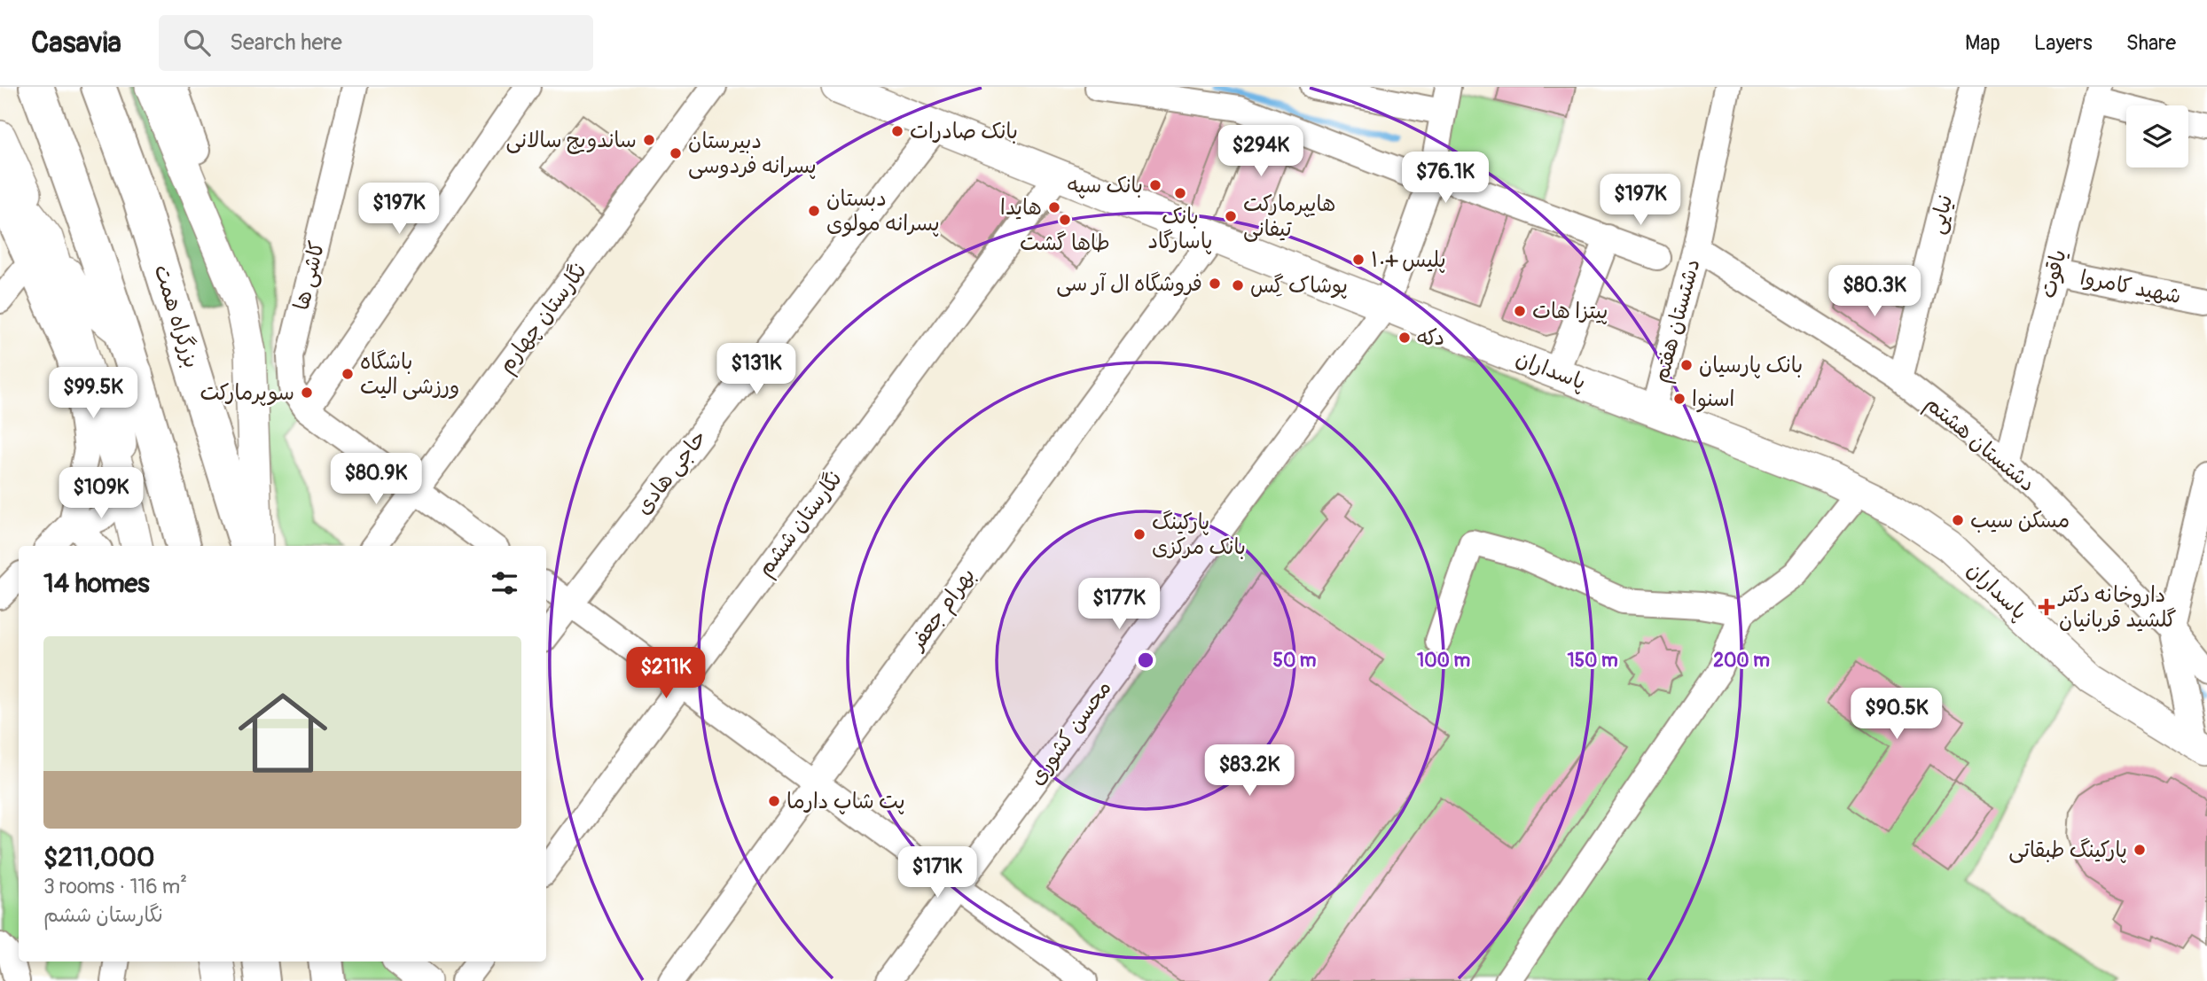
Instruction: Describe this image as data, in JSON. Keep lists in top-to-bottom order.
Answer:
{
  "streets": {
    "highway": ["بزرگراه همت"],
    "main road": ["پاسداران"],
    "street": [
      "نیایی",
      "یاقوت",
      "کاشی ها",
      "شهید کامروا",
      "نگارستان چهارم",
      "دشتستان هفتم",
      "دشتستان هشتم",
      "حاجی هادی",
      "نگارستان ششم",
      "بهرام جعفر",
      "محسن کشوری"
    ]
  },
  "crossings": [
    ["نیایی", "دشتستان هشتم"],
    ["یاقوت", "شهید کامروا"],
    ["یاقوت", "دشتستان هشتم"],
    ["دشتستان هفتم", "پاسداران"],
    ["دشتستان هفتم", "دشتستان هشتم"],
    ["پاسداران", "حاجی هادی"],
    ["پاسداران", "نگارستان ششم"],
    ["پاسداران", "بهرام جعفر"],
    ["پاسداران", "محسن کشوری"]
  ],
  "places": {
    "other": [
      "بانک صادرات",
      "ساندویچ سالانی",
      "دبیرستان پسرانه فردوسی",
      "بانک سپه",
      "بانک پاسارگاد",
      "هایدا",
      "دبستان پسرانه مولوی",
      "هایپرمارکت تیفانی",
      "طاها گشت",
      "پلیس +۱۰",
      "فروشگاه ال آر سی",
      "پوشاک گِس",
      "پیتزا هات",
      "دکه",
      "بانک پارسیان",
      "باشگاه ورزشی الیت",
      "سوپرمارکت",
      "اسنوا",
      "مسکن سیب",
      "پارکینگ بانک مرکزی",
      "پت شاپ دارما",
      "پارکینگ طبقاتی"
    ],
    "health": ["داروخانه دکتر گلشید قربانیان"]
  },
  "page": {
    "header": "Casavia",
    "search": "Search here",
    "nav": ["Map", "Layers", "Share"],
    "price": [
      "$294K",
      "$76.1K",
      "$197K",
      "$197K",
      "$80.3K",
      "$131K",
      "$99.5K",
      "$80.9K",
      "$109K",
      "$177K",
      "$211K",
      "$90.5K",
      "$83.2K",
      "$171K"
    ],
    "heading": "14 homes",
    "list": [
      {
        "name": "$211,000",
        "note": "3 rooms · 116 m² · نگارستان ششم"
      }
    ]
  },
  "rings": [
    "50 m",
    "100 m",
    "150 m",
    "200 m"
  ]
}
